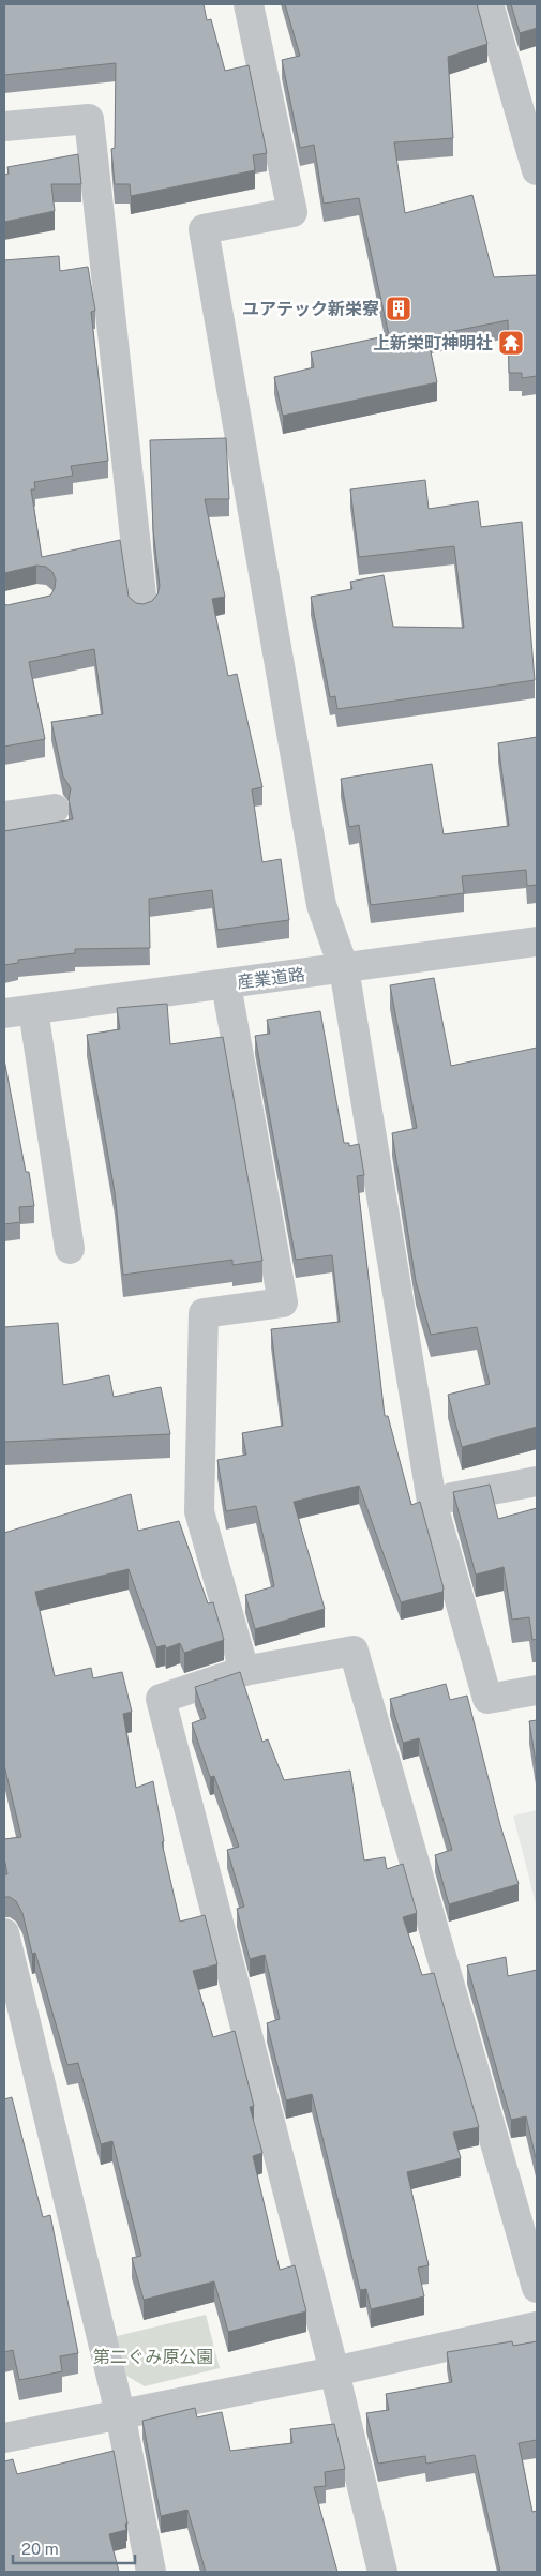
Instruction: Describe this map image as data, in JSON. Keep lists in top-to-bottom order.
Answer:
{
  "streets": {
    "street": ["産業道路"]
  },
  "parks": ["第二ぐみ原公園"],
  "places": {
    "building": ["ユアテック新栄寮"],
    "temple": ["上新栄町神明社"]
  },
  "scale_bar": "20 m"
}
